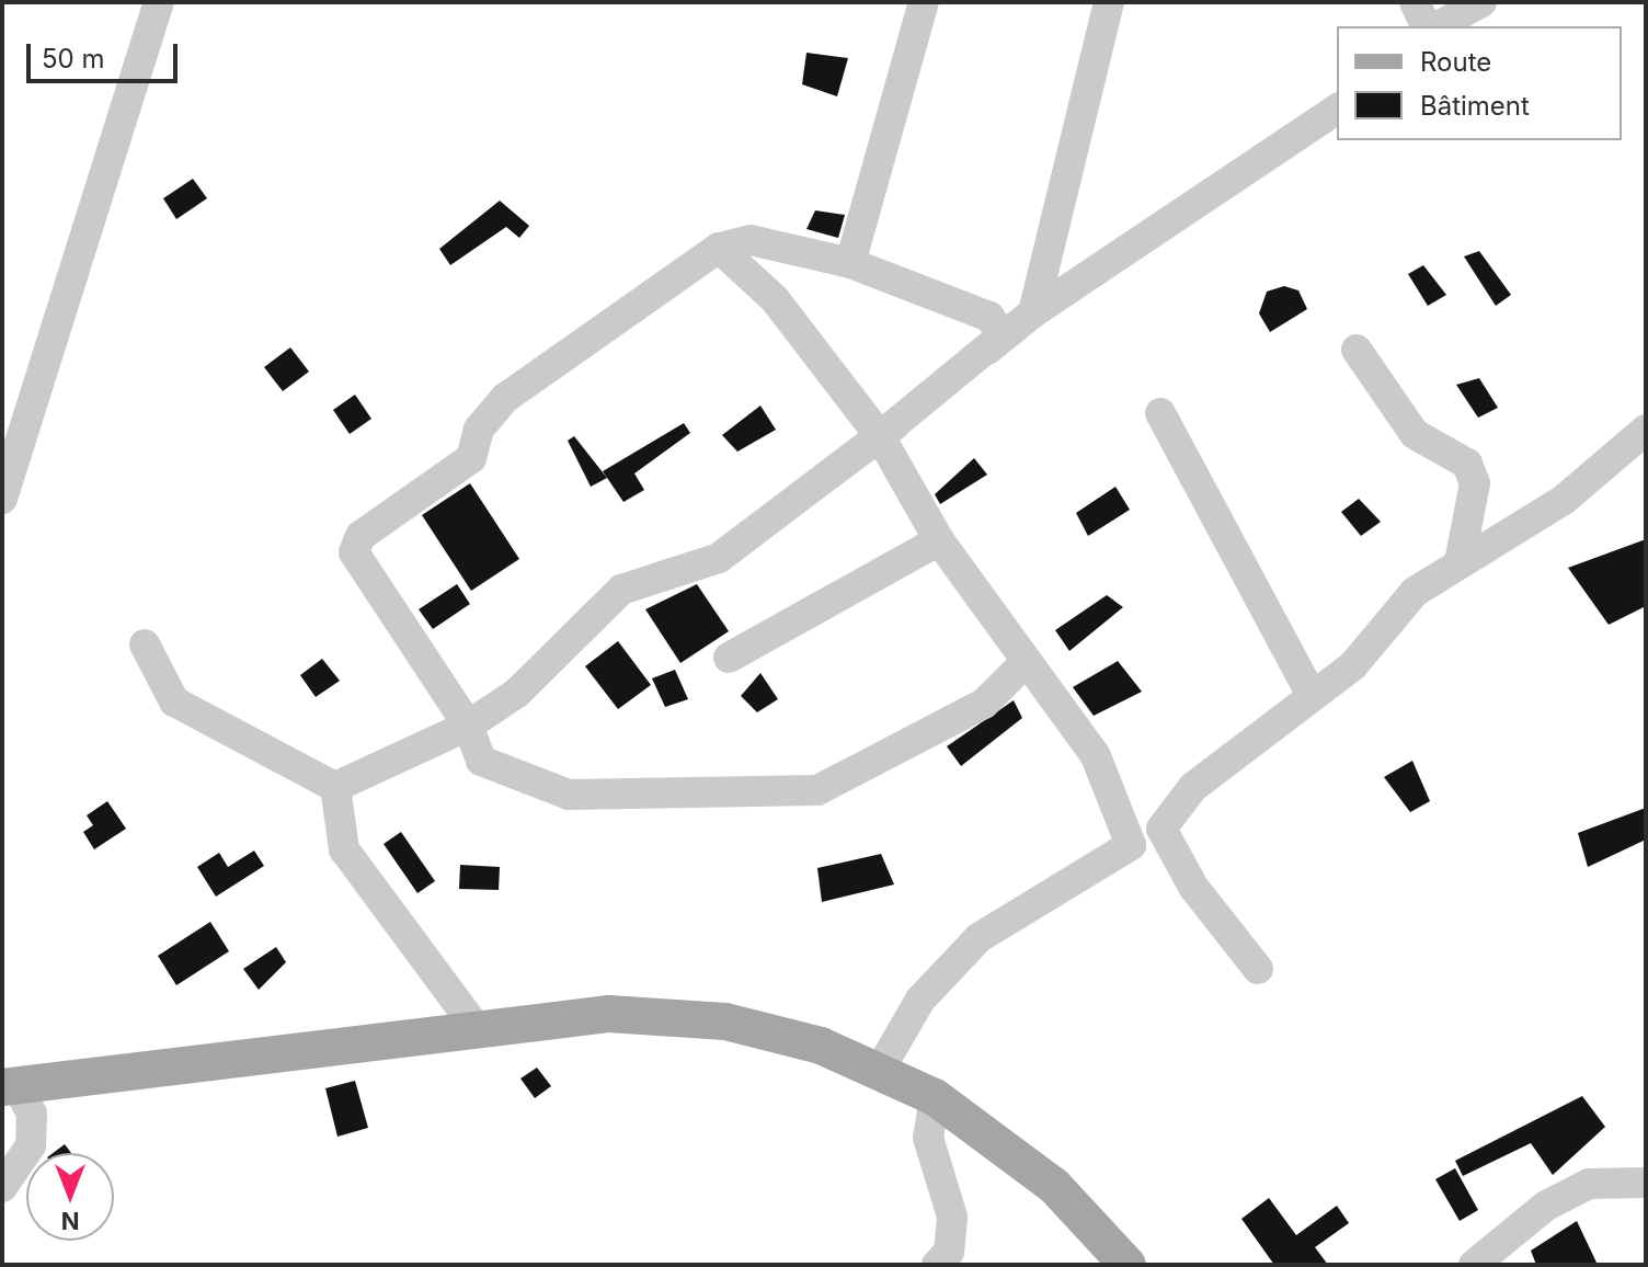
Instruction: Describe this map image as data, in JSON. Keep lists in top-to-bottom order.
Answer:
{
  "legend": ["Route", "Bâtiment"],
  "scale_bar": "50 m",
  "north": "bottom"
}
